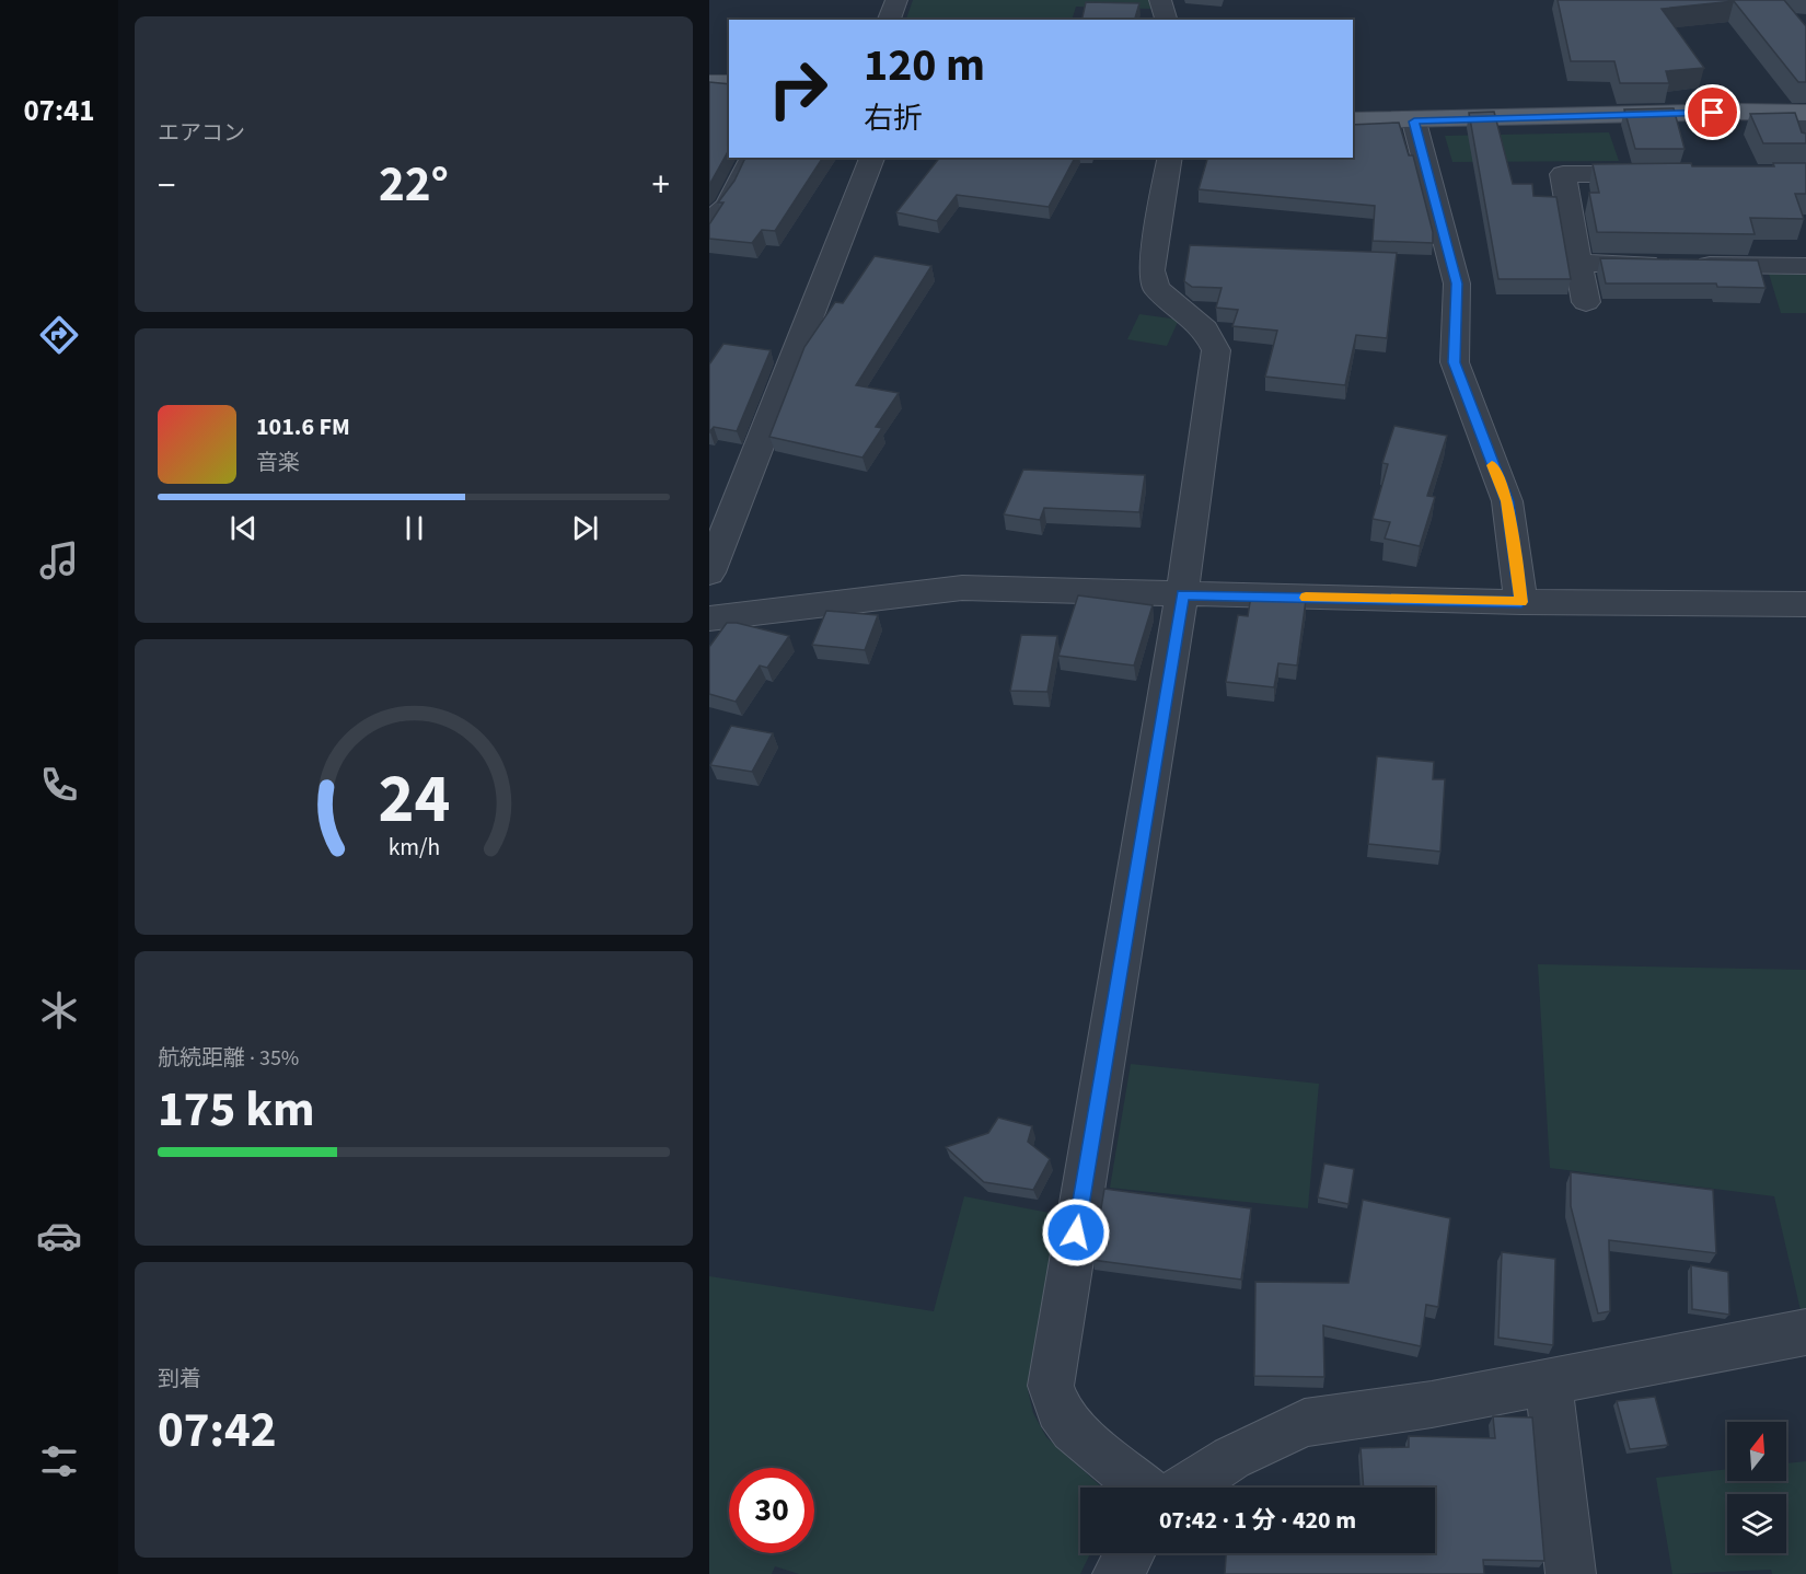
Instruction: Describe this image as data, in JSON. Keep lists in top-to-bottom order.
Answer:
{
  "north": "top",
  "page": {
    "tabs": "07:41",
    "tile": [
      "エアコン",
      ["航続距離 · 35%", "175 km"],
      ["到着", "07:42"]
    ],
    "turn": ["120 m", "右折"],
    "heat": ["−", "22°", "+"],
    "song": ["101.6 FM", "音楽"],
    "limit": "30",
    "trip": "07:42 · 1 分 · 420 m",
    "gauge": ["24", "km/h"]
  }
}
